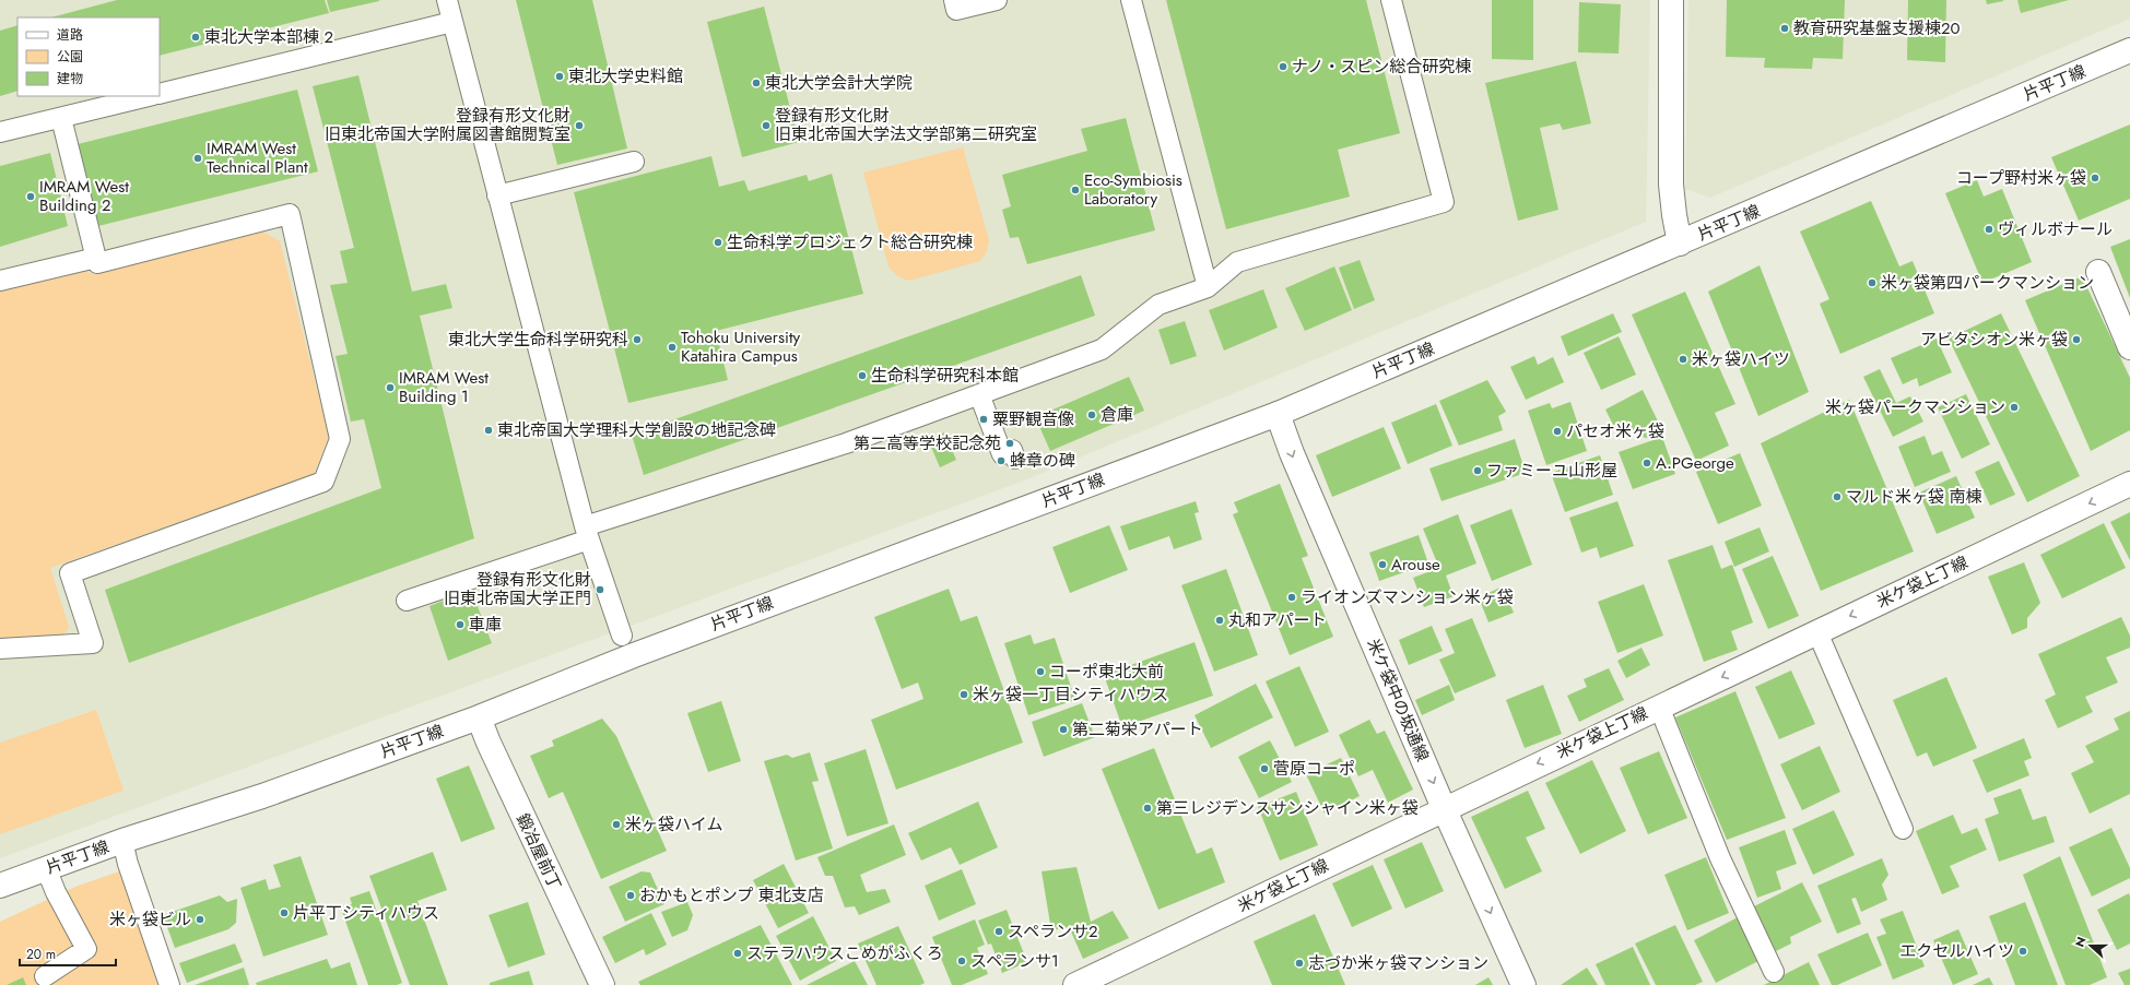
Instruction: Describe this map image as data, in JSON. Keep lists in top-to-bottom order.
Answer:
{
  "streets": {
    "street": [
      "片平丁線",
      "米ケ袋上丁線",
      "米ケ袋中の坂通線",
      "鍛冶屋前丁"
    ]
  },
  "crossings": [
    ["片平丁線", "米ケ袋中の坂通線"],
    ["片平丁線", "鍛冶屋前丁"],
    ["米ケ袋上丁線", "米ケ袋中の坂通線"]
  ],
  "one_way": ["米ケ袋上丁線", "米ケ袋中の坂通線"],
  "places": [
    "教育研究基盤支援棟20",
    "東北大学本部棟 2",
    "ナノ・スピン総合研究棟",
    "東北大学史料館",
    "東北大学会計大学院",
    "登録有形文化財 旧東北帝国大学附属図書館閲覧室",
    "登録有形文化財 旧東北帝国大学法文学部第二研究室",
    "IMRAM West Technical Plant",
    "コープ野村米ヶ袋",
    "Eco-Symbiosis Laboratory",
    "IMRAM West Building 2",
    "ヴィルボナール",
    "生命科学プロジェクト総合研究棟",
    "米ヶ袋第四パークマンション",
    "東北大学生命科学研究科",
    "アビタシオン米ヶ袋",
    "Tohoku University Katahira Campus",
    "米ヶ袋ハイツ",
    "生命科学研究科本館",
    "IMRAM West Building 1",
    "米ヶ袋パークマンション",
    "倉庫",
    "粟野観音像",
    "東北帝国大学理科大学創設の地記念碑",
    "パセオ米ヶ袋",
    "第二高等学校記念苑",
    "蜂章の碑",
    "A.PGeorge",
    "ファミーユ山形屋",
    "マルド米ヶ袋 南棟",
    "Arouse",
    "登録有形文化財 旧東北帝国大学正門",
    "ライオンズマンション米ヶ袋",
    "丸和アパート",
    "車庫",
    "コーポ東北大前",
    "米ヶ袋一丁目シティハウス",
    "第二菊栄アパート",
    "菅原コーポ",
    "第三レジデンスサンシャイン米ヶ袋",
    "米ヶ袋ハイム",
    "おかもとポンプ 東北支店",
    "片平丁シティハウス",
    "米ヶ袋ビル",
    "スペランサ2",
    "エクセルハイツ",
    "ステラハウスこめがふくろ",
    "スペランサ1",
    "志づか米ヶ袋マンション"
  ],
  "legend": ["道路", "公園", "建物"],
  "scale_bar": "20 m",
  "north": "left"
}
